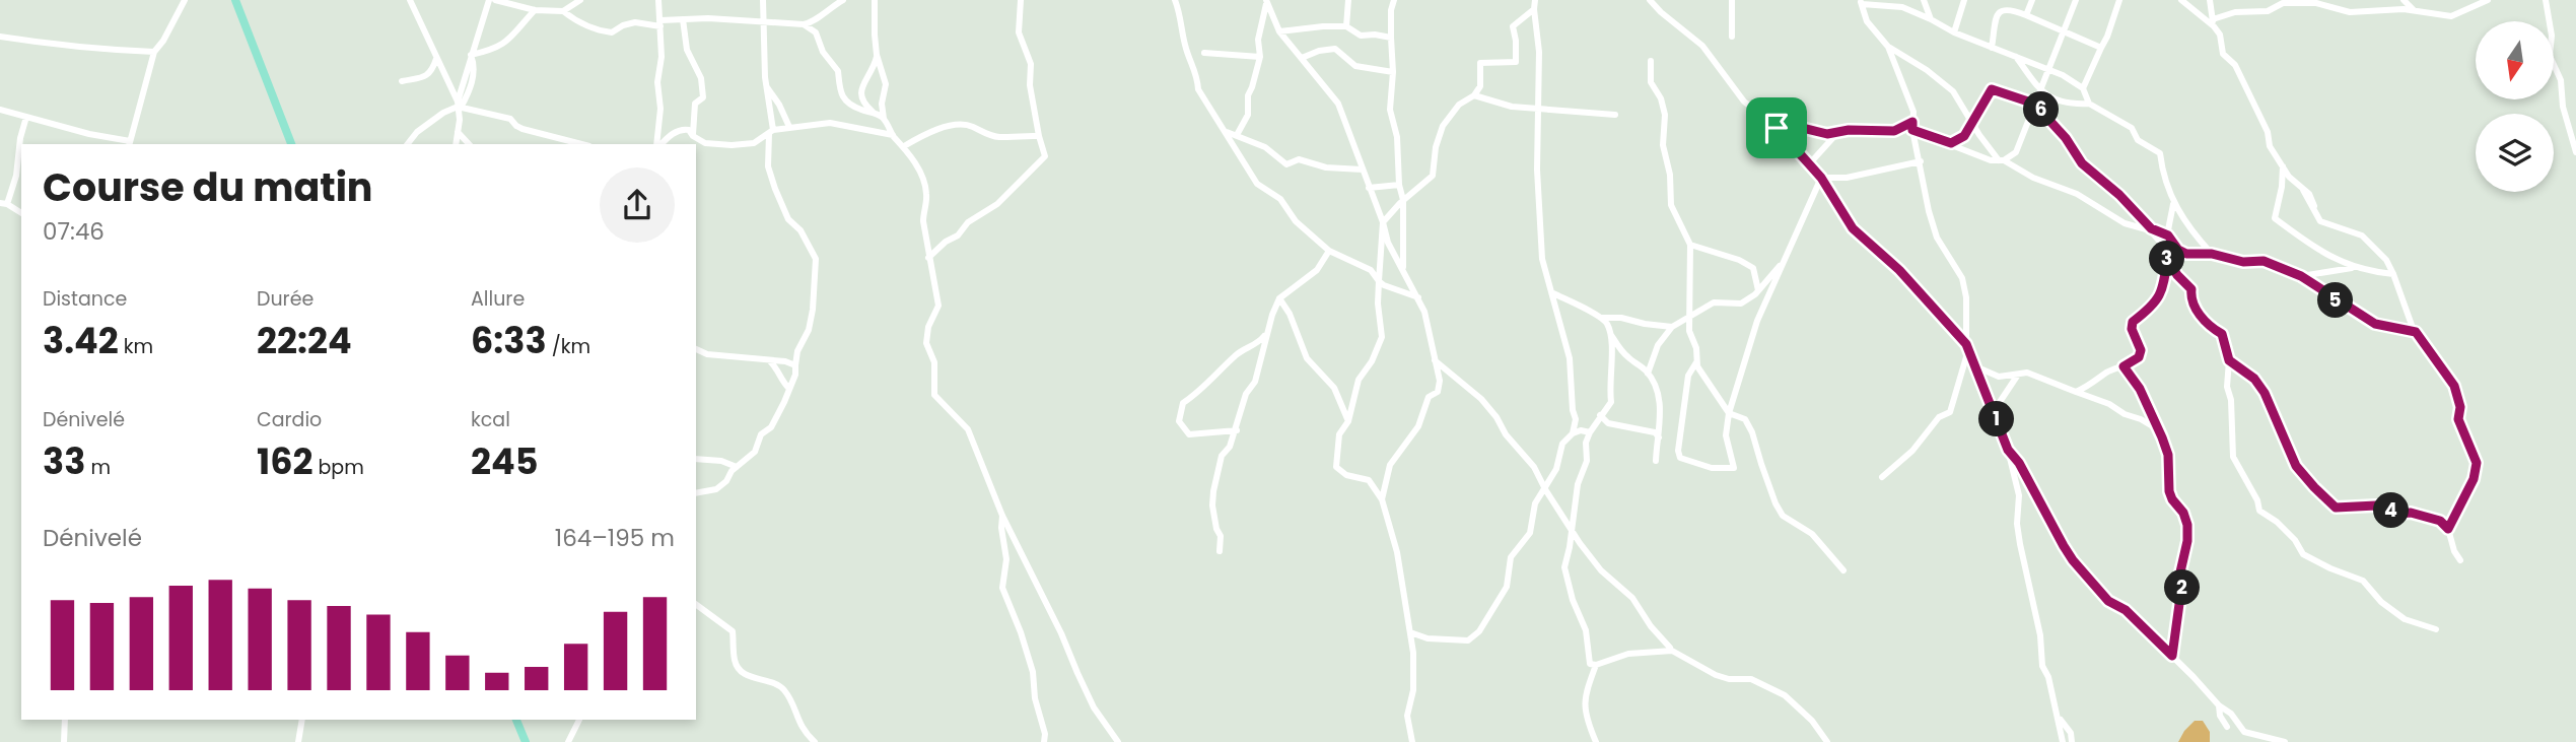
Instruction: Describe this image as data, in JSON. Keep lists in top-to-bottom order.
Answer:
{
  "north": "bottom",
  "page": {
    "pins": [
      "6",
      "3",
      "5",
      "1",
      "4",
      "2"
    ],
    "heading": ["Course du matin", "07:46"],
    "stats": [
      ["Distance", "3.42 km"],
      ["Durée", "22:24"],
      ["Allure", "6:33 /km"],
      ["Dénivelé", "33 m"],
      ["Cardio", "162 bpm"],
      ["kcal", "245"]
    ],
    "chart": ["Dénivelé", "164–195 m"]
  }
}
